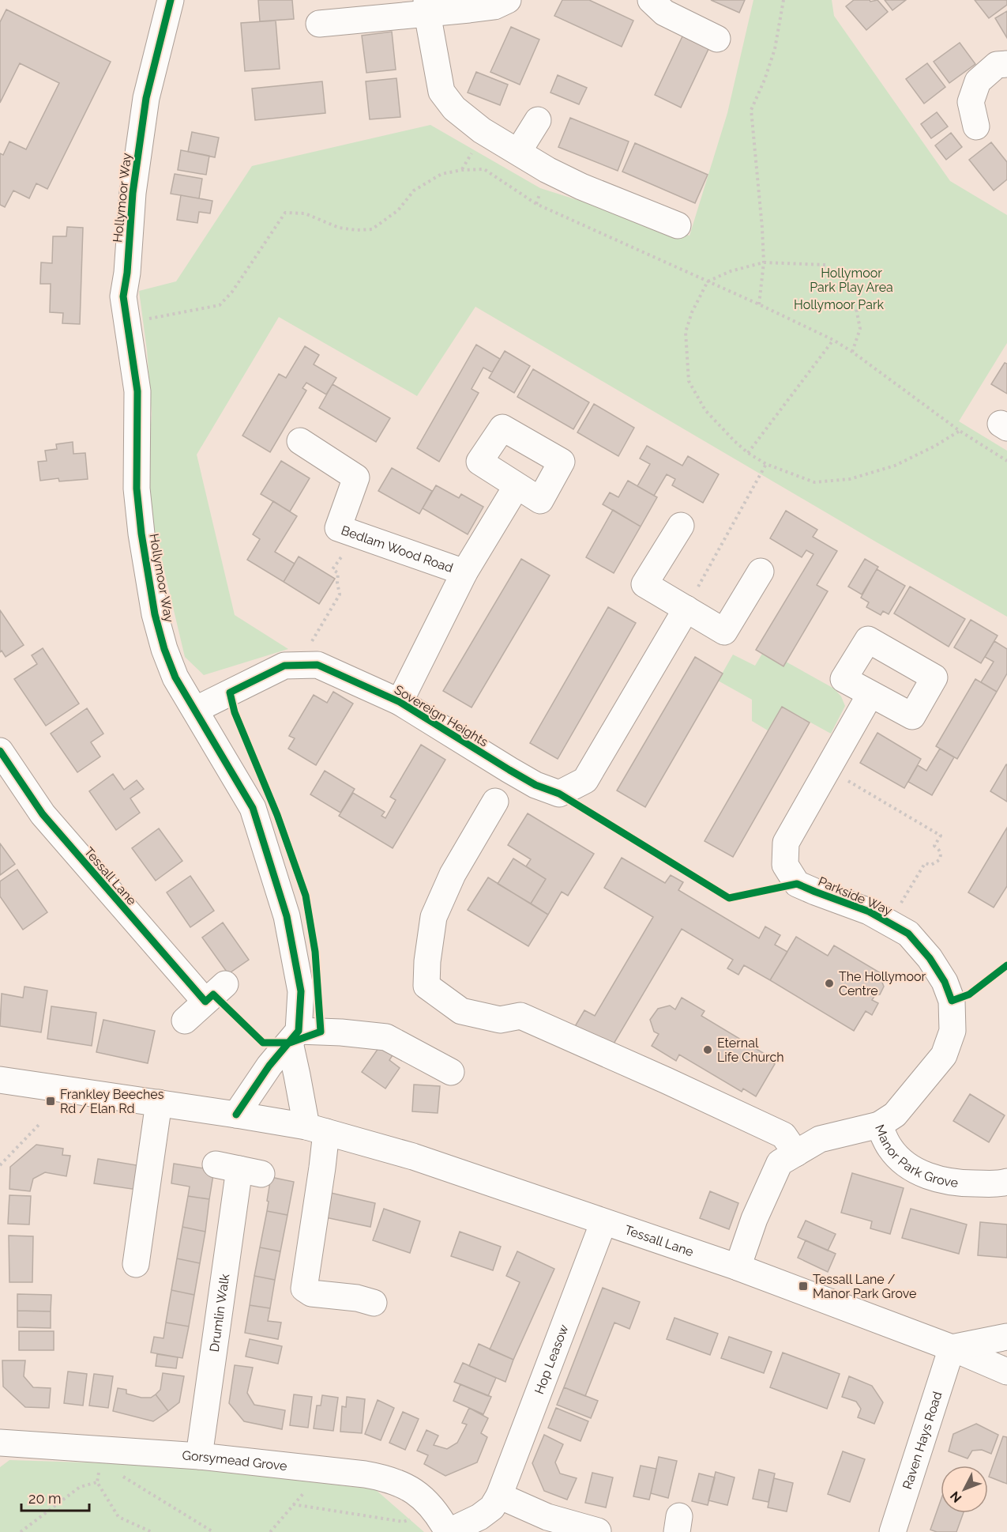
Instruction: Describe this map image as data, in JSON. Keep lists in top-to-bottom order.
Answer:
{
  "streets": {
    "street": [
      "Hollymoor Way",
      "Bedlam Wood Road",
      "Sovereign Heights",
      "Tessall Lane",
      "Parkside Way",
      "Manor Park Grove",
      "Drumlin Walk",
      "Hop Leasow",
      "Raven Hays Road",
      "Gorsymead Grove"
    ]
  },
  "crossings": [
    ["Hollymoor Way", "Sovereign Heights"],
    ["Hollymoor Way", "Tessall Lane"],
    ["Bedlam Wood Road", "Sovereign Heights"],
    ["Tessall Lane", "Manor Park Grove"],
    ["Tessall Lane", "Hop Leasow"],
    ["Tessall Lane", "Raven Hays Road"],
    ["Parkside Way", "Manor Park Grove"],
    ["Drumlin Walk", "Gorsymead Grove"],
    ["Hop Leasow", "Gorsymead Grove"]
  ],
  "parks": ["Hollymoor Park Play Area", "Hollymoor Park"],
  "places": {
    "other": ["The Hollymoor Centre", "Eternal Life Church"],
    "transit": ["Frankley Beeches Rd / Elan Rd", "Tessall Lane / Manor Park Grove"]
  },
  "scale_bar": "20 m",
  "north": "bottom left"
}
